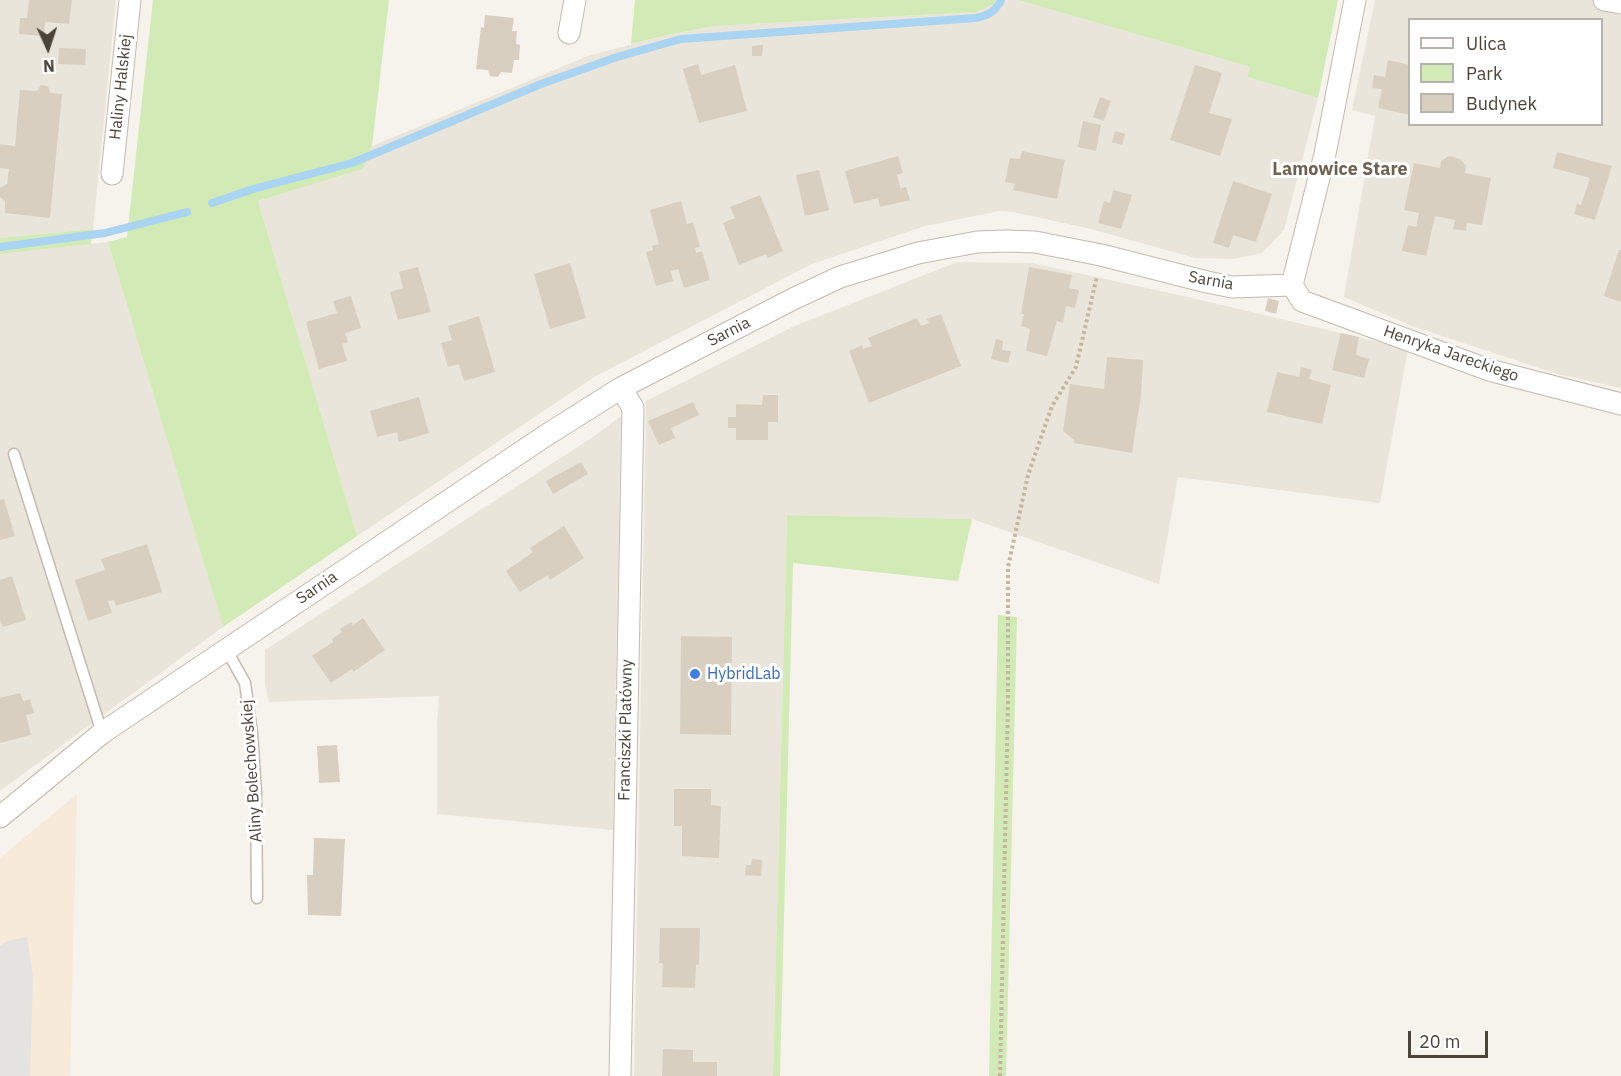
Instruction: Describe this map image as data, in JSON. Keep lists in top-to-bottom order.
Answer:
{
  "streets": {
    "street": [
      "Haliny Halskiej",
      "Sarnia",
      "Henryka Jareckiego",
      "Franciszki Platówny"
    ],
    "lane": ["Aliny Bolechowskiej"]
  },
  "crossings": [
    ["Sarnia", "Henryka Jareckiego"],
    ["Sarnia", "Franciszki Platówny"],
    ["Sarnia", "Aliny Bolechowskiej"]
  ],
  "districts": ["Lamowice Stare"],
  "places": ["HybridLab"],
  "legend": ["Ulica", "Park", "Budynek"],
  "scale_bar": "20 m",
  "north": "bottom"
}
